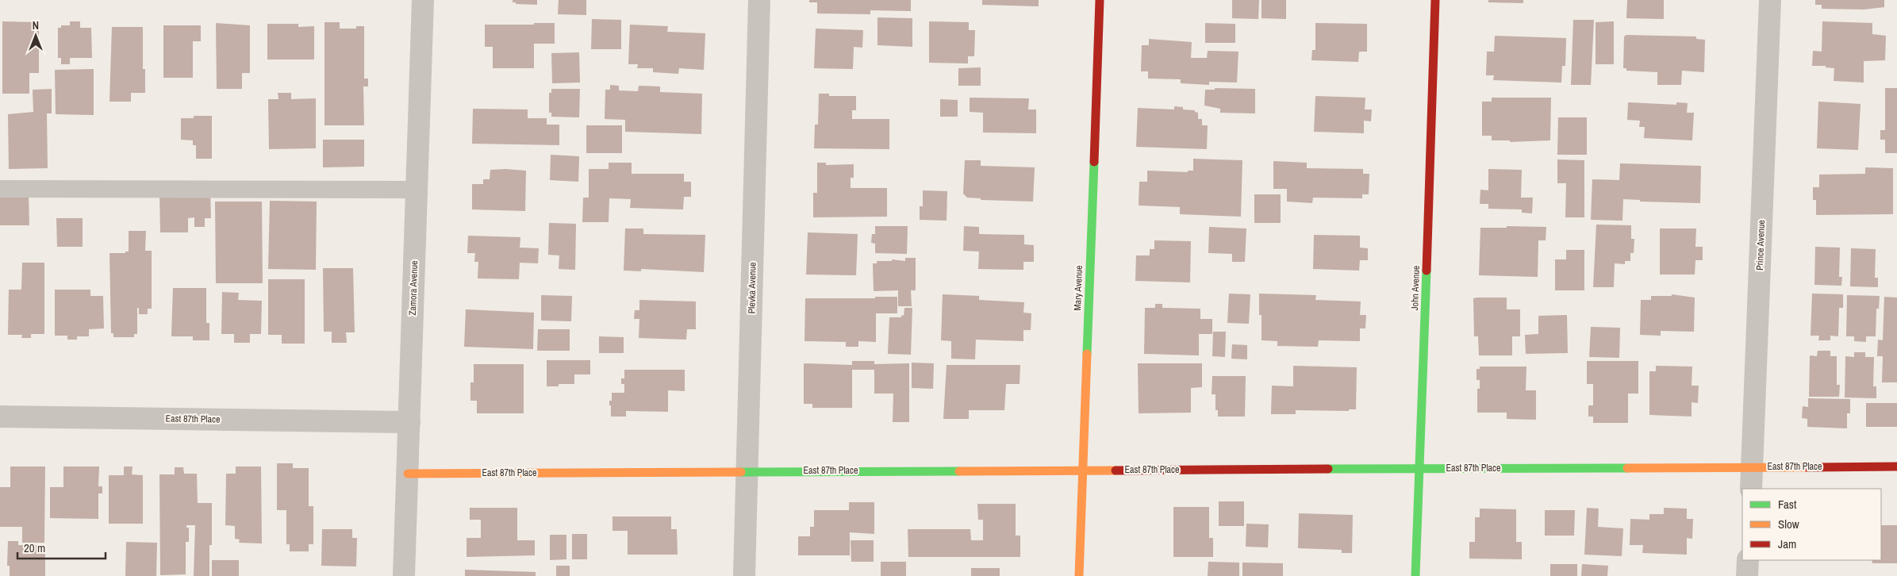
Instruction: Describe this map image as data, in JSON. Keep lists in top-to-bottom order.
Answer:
{
  "streets": {
    "street": [
      "Prince Avenue",
      "Zamora Avenue",
      "Plevka Avenue",
      "Mary Avenue",
      "John Avenue",
      "East 87th Place"
    ]
  },
  "crossings": [
    ["Prince Avenue", "East 87th Place"],
    ["Zamora Avenue", "East 87th Place"],
    ["Plevka Avenue", "East 87th Place"],
    ["Mary Avenue", "East 87th Place"],
    ["John Avenue", "East 87th Place"]
  ],
  "legend": ["Fast", "Slow", "Jam"],
  "scale_bar": "20 m",
  "north": "top"
}
